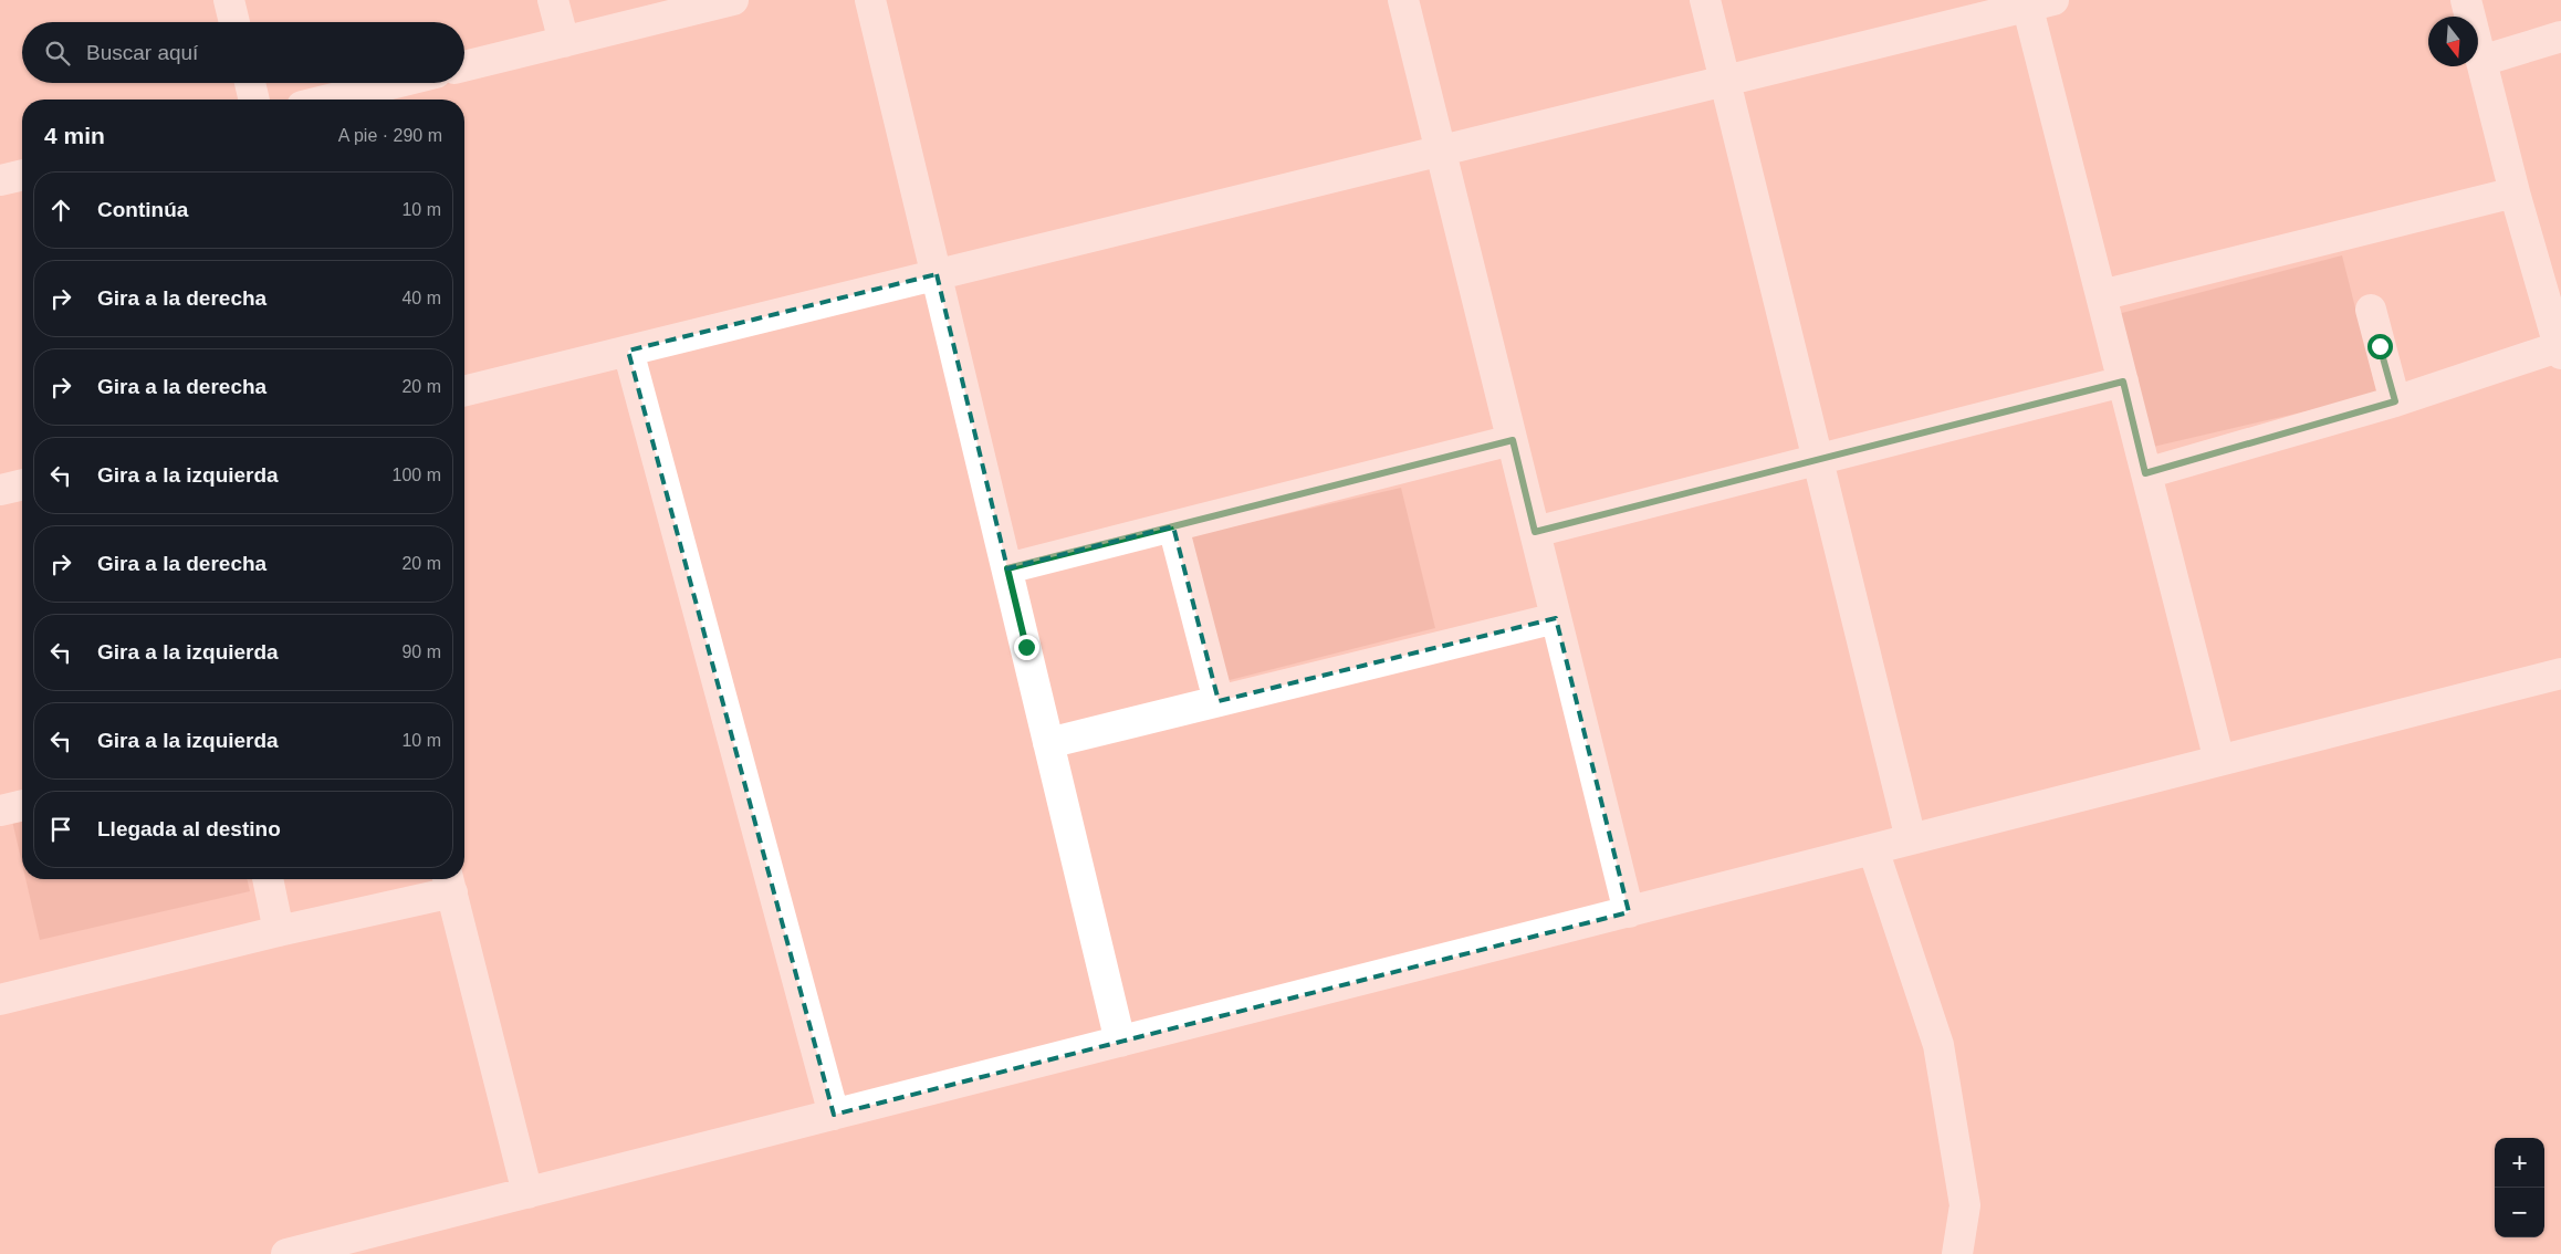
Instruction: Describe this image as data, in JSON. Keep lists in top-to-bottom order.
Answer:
{
  "north": "bottom",
  "page": {
    "search": "Buscar aquí",
    "heading": ["4 min", "A pie · 290 m"],
    "list": [
      ["Continúa", "10 m"],
      ["Gira a la derecha", "40 m"],
      ["Gira a la derecha", "20 m"],
      ["Gira a la izquierda", "100 m"],
      ["Gira a la derecha", "20 m"],
      ["Gira a la izquierda", "90 m"],
      ["Gira a la izquierda", "10 m"],
      "Llegada al destino"
    ],
    "map_buttons": ["+", "−"]
  }
}
